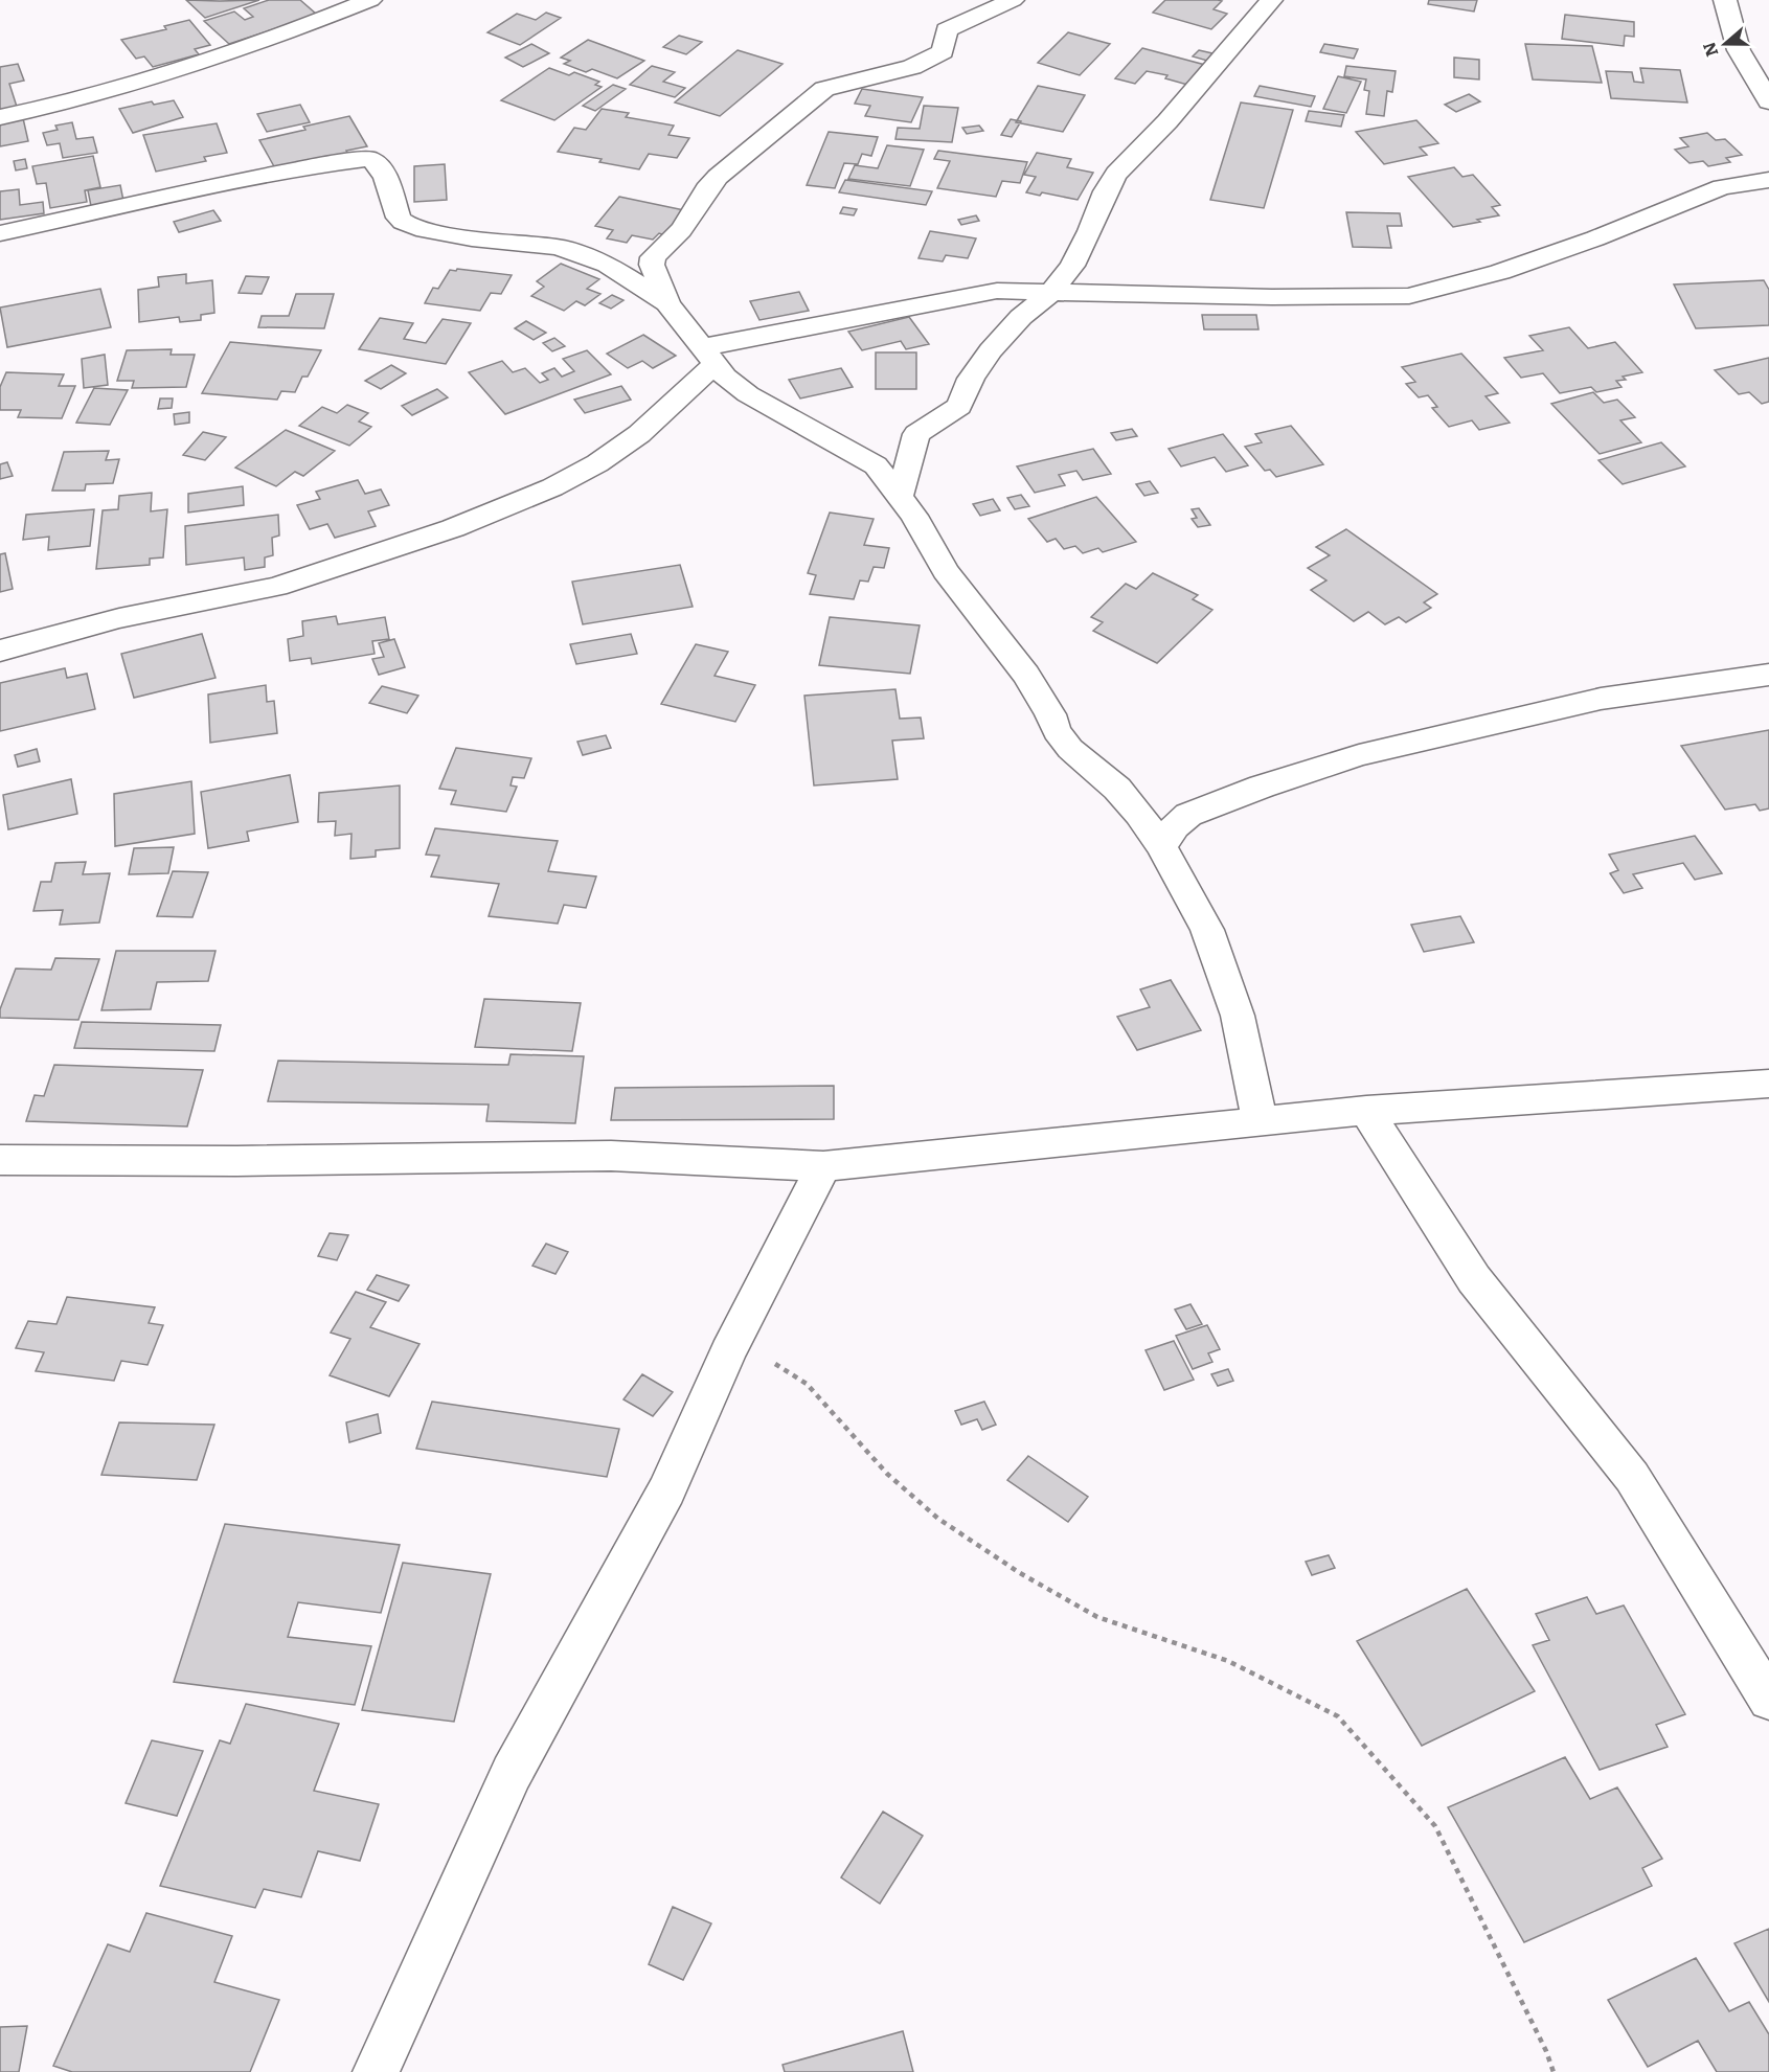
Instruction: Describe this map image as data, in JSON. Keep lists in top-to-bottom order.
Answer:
{
  "north": "left"
}
